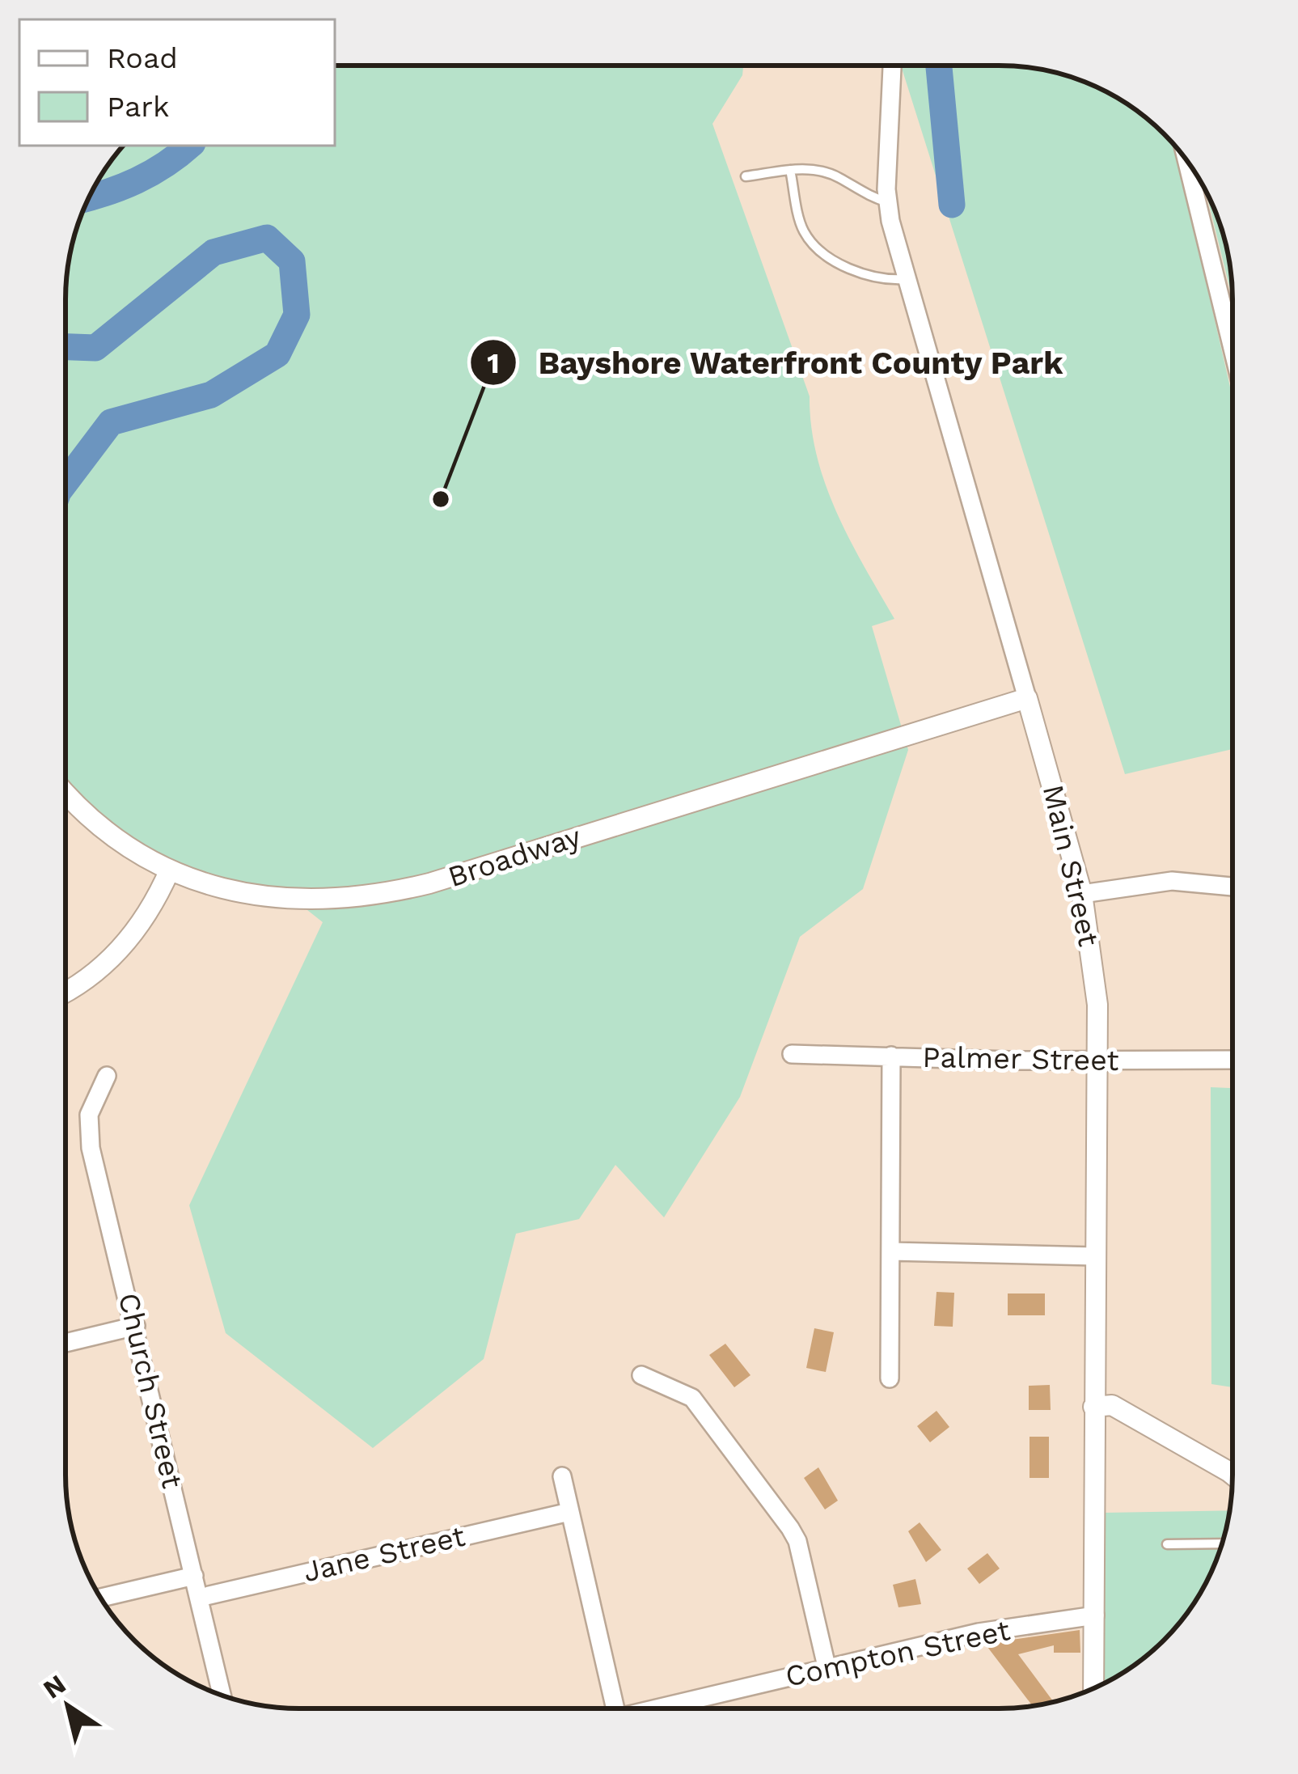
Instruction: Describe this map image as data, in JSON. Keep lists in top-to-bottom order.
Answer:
{
  "streets": {
    "street": [
      "Broadway",
      "Main Street",
      "Palmer Street",
      "Church Street",
      "Jane Street",
      "Compton Street"
    ]
  },
  "crossings": [
    ["Broadway", "Main Street"],
    ["Main Street", "Palmer Street"],
    ["Main Street", "Compton Street"],
    ["Church Street", "Jane Street"]
  ],
  "places": ["Bayshore Waterfront County Park"],
  "legend": ["Road", "Park"],
  "north": "top left"
}
